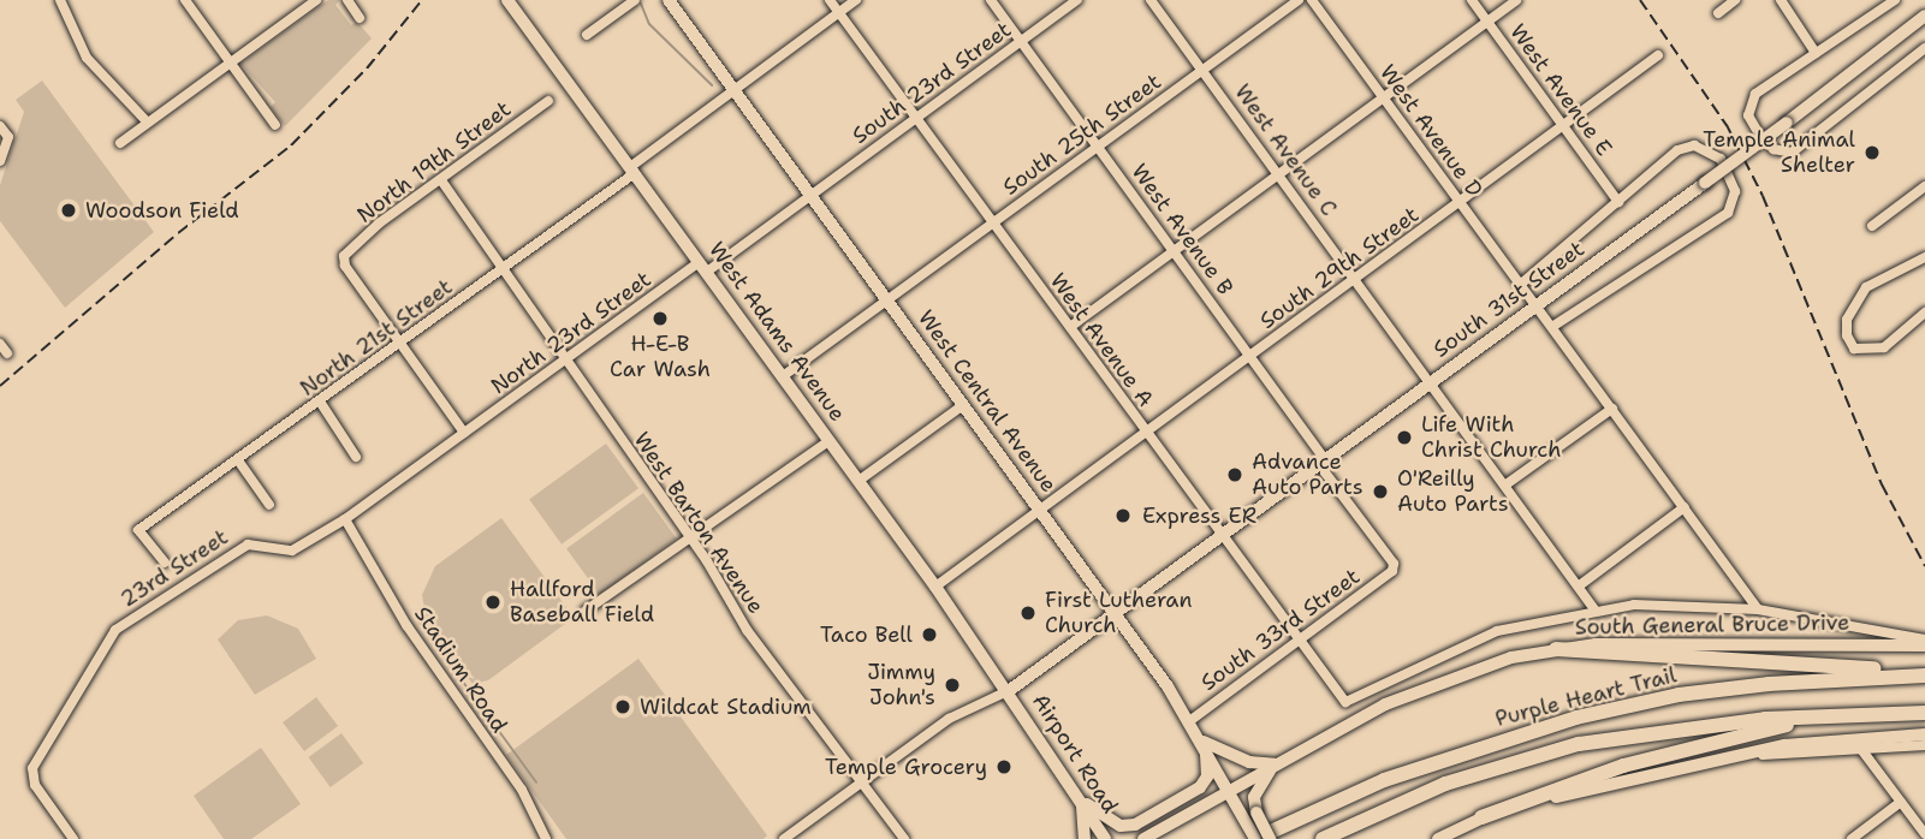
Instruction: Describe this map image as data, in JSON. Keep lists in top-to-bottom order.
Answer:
{
  "streets": {
    "highway": ["Purple Heart Trail"],
    "main road": [
      "South 31st Street",
      "West Adams Avenue",
      "West Central Avenue",
      "South General Bruce Drive",
      "Airport Road"
    ],
    "street": [
      "South 23rd Street",
      "West Avenue E",
      "West Avenue D",
      "South 25th Street",
      "West Avenue C",
      "North 19th Street",
      "West Avenue B",
      "South 29th Street",
      "North 23rd Street",
      "North 21st Street",
      "West Avenue A",
      "West Barton Avenue",
      "23rd Street",
      "South 33rd Street",
      "Stadium Road"
    ]
  },
  "crossings": [
    ["South 23rd Street", "West Avenue B"],
    ["South 23rd Street", "North 23rd Street"],
    ["South 23rd Street", "West Avenue A"],
    ["South 23rd Street", "West Central Avenue"],
    ["West Avenue E", "South 29th Street"],
    ["West Avenue D", "South 29th Street"],
    ["West Avenue D", "South 31st Street"],
    ["South 25th Street", "West Avenue C"],
    ["South 25th Street", "West Avenue B"],
    ["South 25th Street", "West Adams Avenue"],
    ["South 25th Street", "West Avenue A"],
    ["South 25th Street", "West Central Avenue"],
    ["West Avenue C", "South 29th Street"],
    ["West Avenue C", "South 31st Street"],
    ["West Avenue C", "South General Bruce Drive"],
    ["North 19th Street", "North 21st Street"],
    ["North 19th Street", "West Barton Avenue"],
    ["West Avenue B", "South 29th Street"],
    ["West Avenue B", "South 31st Street"],
    ["West Avenue B", "South 33rd Street"],
    ["South 29th Street", "West Adams Avenue"],
    ["South 29th Street", "West Avenue A"],
    ["South 29th Street", "West Central Avenue"],
    ["South 31st Street", "West Adams Avenue"],
    ["South 31st Street", "West Avenue A"],
    ["South 31st Street", "West Central Avenue"],
    ["South 31st Street", "Airport Road"],
    ["West Adams Avenue", "North 23rd Street"],
    ["West Adams Avenue", "North 21st Street"],
    ["West Adams Avenue", "Airport Road"],
    ["North 23rd Street", "West Central Avenue"],
    ["North 23rd Street", "West Barton Avenue"],
    ["North 23rd Street", "23rd Street"],
    ["North 21st Street", "West Avenue A"],
    ["North 21st Street", "West Central Avenue"],
    ["North 21st Street", "West Barton Avenue"],
    ["West Avenue A", "South General Bruce Drive"],
    ["West Avenue A", "South 33rd Street"],
    ["West Central Avenue", "South General Bruce Drive"],
    ["West Central Avenue", "South 33rd Street"],
    ["23rd Street", "Stadium Road"]
  ],
  "places": [
    "Temple Animal Shelter",
    "Woodson Field",
    "H-E-B Car Wash",
    "Life With Christ Church",
    "Advance Auto Parts",
    "O'Reilly Auto Parts",
    "Express ER",
    "Hallford Baseball Field",
    "First Lutheran Church",
    "Taco Bell",
    "Jimmy John's",
    "Wildcat Stadium",
    "Temple Grocery"
  ]
}
